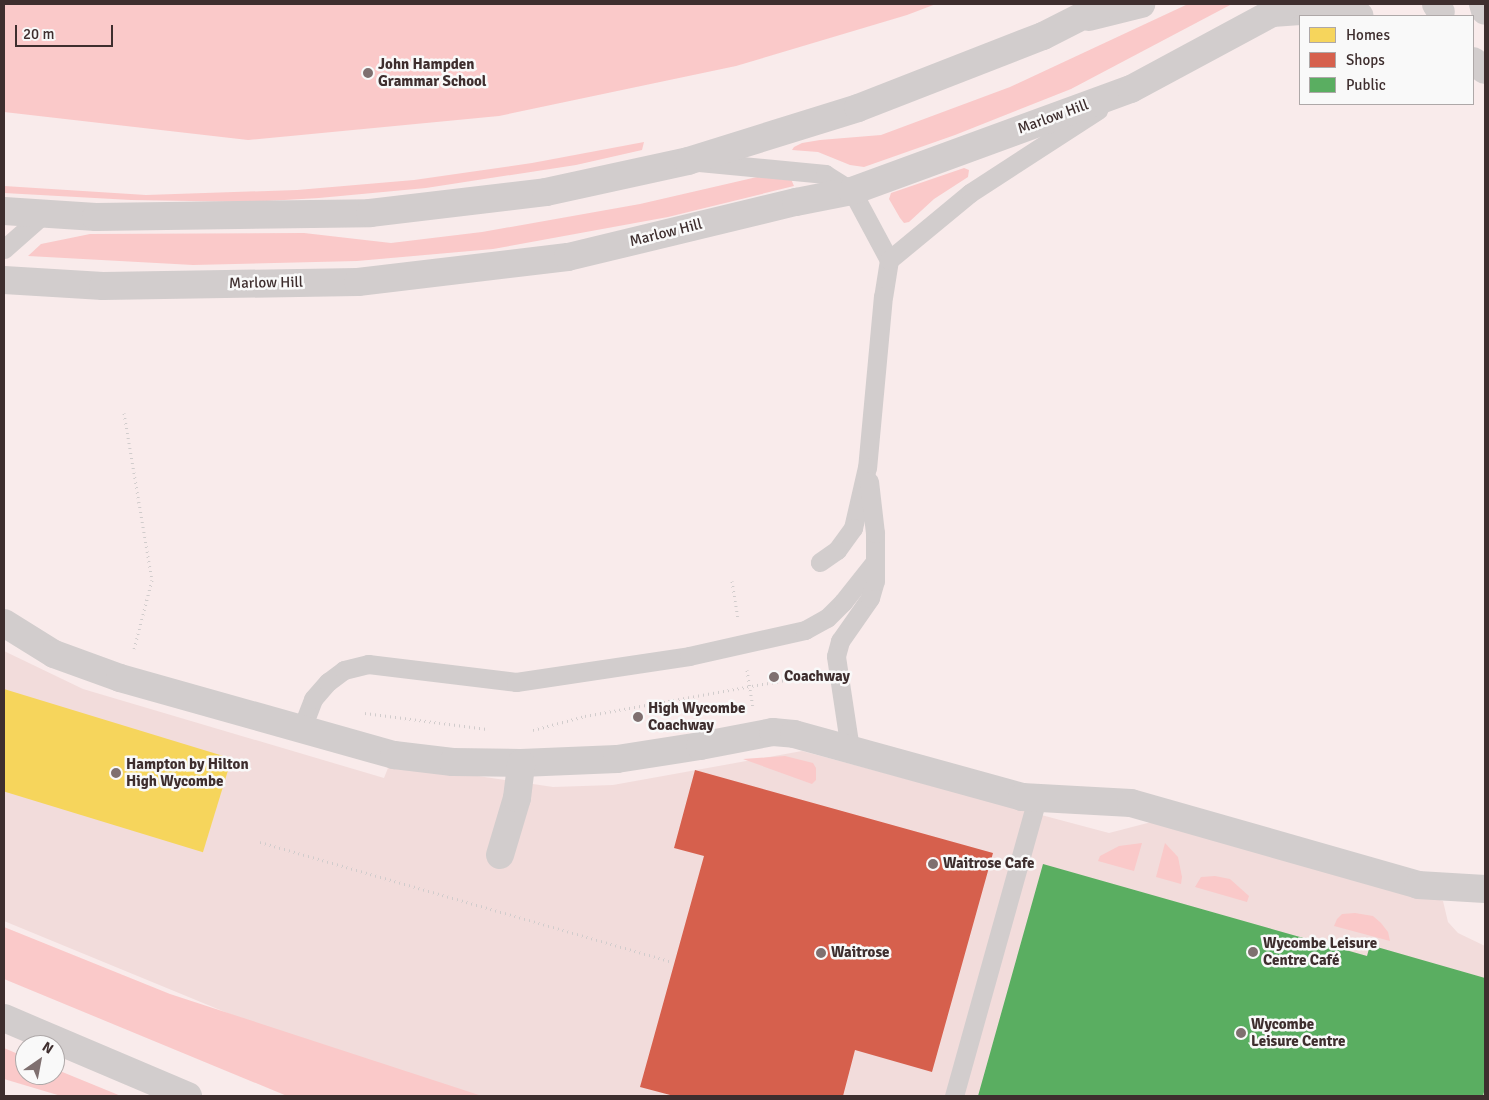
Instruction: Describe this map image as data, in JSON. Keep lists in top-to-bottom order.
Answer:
{
  "streets": {
    "main road": ["Marlow Hill"]
  },
  "places": [
    "John Hampden Grammar School",
    "Coachway",
    "High Wycombe Coachway",
    "Hampton by Hilton High Wycombe",
    "Waitrose Cafe",
    "Wycombe Leisure Centre Café",
    "Waitrose",
    "Wycombe Leisure Centre"
  ],
  "legend": ["Homes", "Shops", "Public"],
  "scale_bar": "20 m",
  "north": "top right"
}
